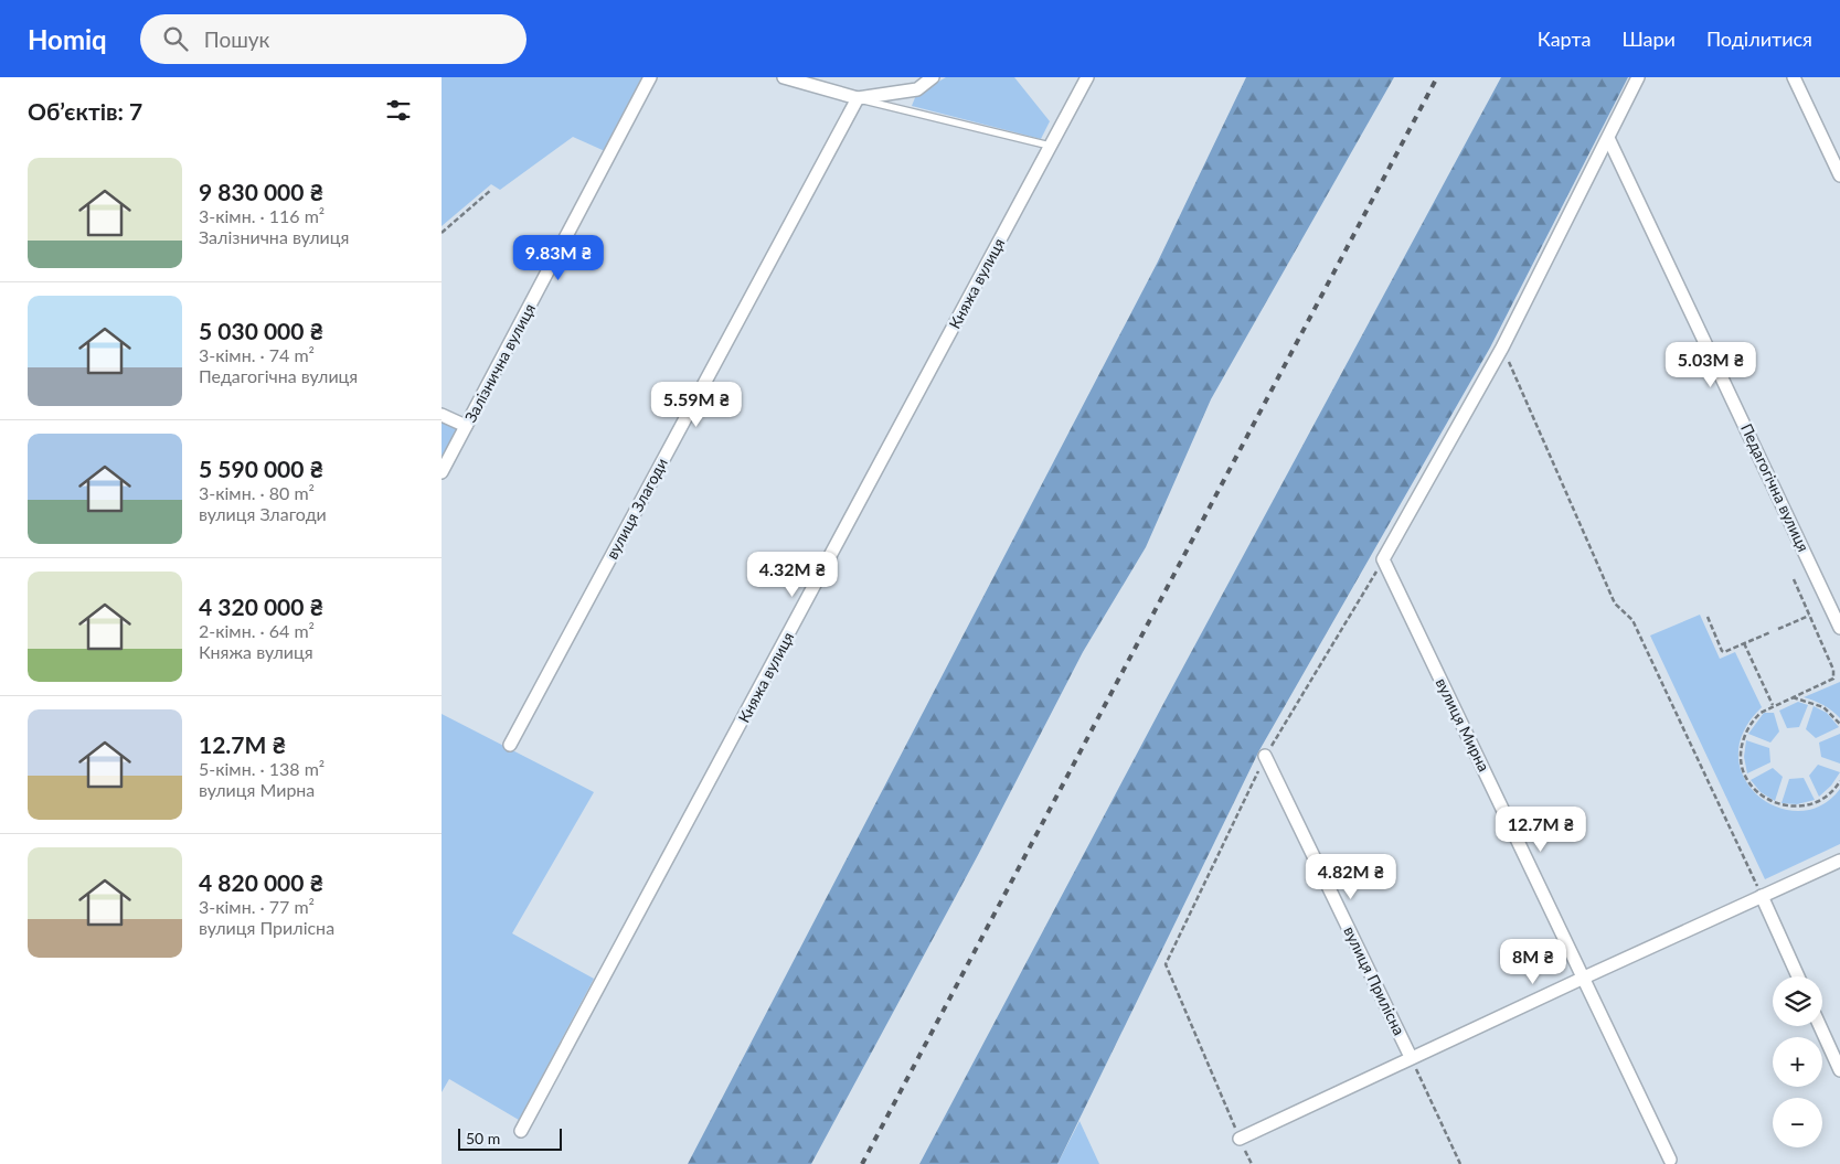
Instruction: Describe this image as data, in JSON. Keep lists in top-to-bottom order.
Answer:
{
  "streets": {
    "street": [
      "Княжа вулиця",
      "Залізнична вулиця",
      "Педагогічна вулиця",
      "вулиця Злагоди",
      "вулиця Мирна",
      "вулиця Прилісна"
    ]
  },
  "scale_bar": "50 m",
  "page": {
    "header": "Homiq",
    "search": "Пошук",
    "nav": ["Карта", "Шари", "Поділитися"],
    "heading": "Об’єктів: 7",
    "list": [
      {
        "name": "9 830 000 ₴",
        "note": "3-кімн. · 116 m² · Залізнична вулиця"
      },
      {
        "name": "5 030 000 ₴",
        "note": "3-кімн. · 74 m² · Педагогічна вулиця"
      },
      {
        "name": "5 590 000 ₴",
        "note": "3-кімн. · 80 m² · вулиця Злагоди"
      },
      {
        "name": "4 320 000 ₴",
        "note": "2-кімн. · 64 m² · Княжа вулиця"
      },
      {
        "name": "12.7M ₴",
        "note": "5-кімн. · 138 m² · вулиця Мирна"
      },
      {
        "name": "4 820 000 ₴",
        "note": "3-кімн. · 77 m² · вулиця Прилісна"
      }
    ],
    "price": [
      "9.83M ₴",
      "5.03M ₴",
      "5.59M ₴",
      "4.32M ₴",
      "12.7M ₴",
      "4.82M ₴",
      "8M ₴"
    ],
    "map_buttons": ["+", "−"],
    "scale": "50 m"
  }
}
